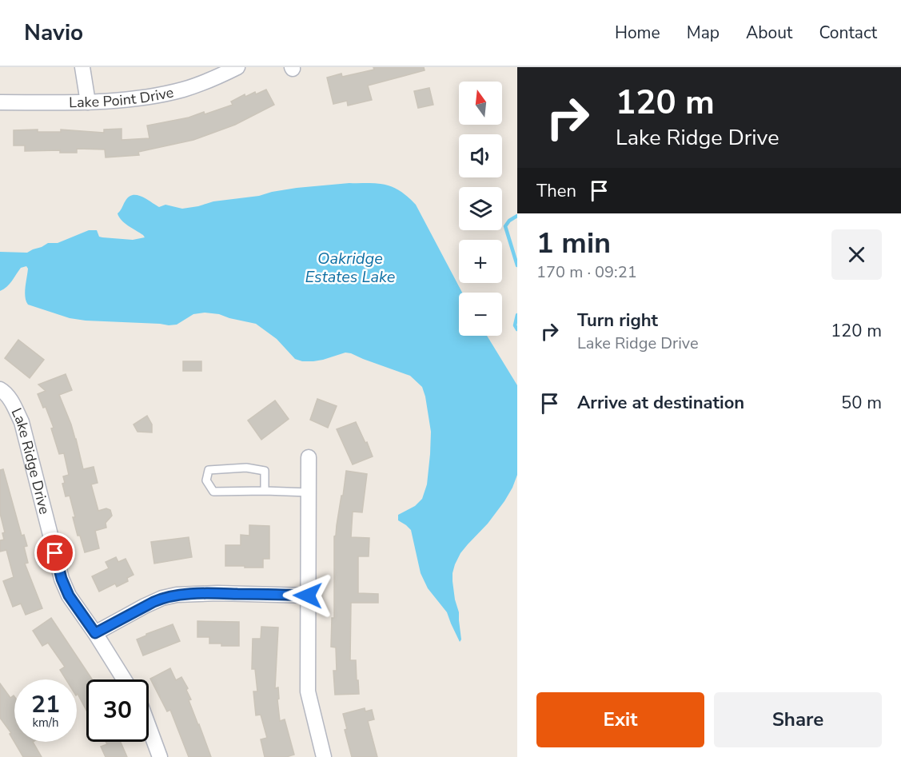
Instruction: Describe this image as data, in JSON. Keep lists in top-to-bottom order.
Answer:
{
  "streets": {
    "street": ["Lake Point Drive", "Lake Ridge Drive"]
  },
  "water": ["Oakridge Estates Lake"],
  "north": "top",
  "page": {
    "header": "Navio",
    "nav": [
      "Home",
      "Map",
      "About",
      "Contact"
    ],
    "turn": ["120 m", "Lake Ridge Drive"],
    "map_buttons": ["+", "−"],
    "then": "Then",
    "heading": ["1 min", "170 m · 09:21"],
    "list": [
      {
        "name": "Turn right",
        "note": "Lake Ridge Drive",
        "value": "120 m"
      },
      {
        "name": "Arrive at destination",
        "value": "50 m"
      }
    ],
    "speed": "21 km/h",
    "limit": "30",
    "buttons": ["Exit", "Share"]
  }
}
